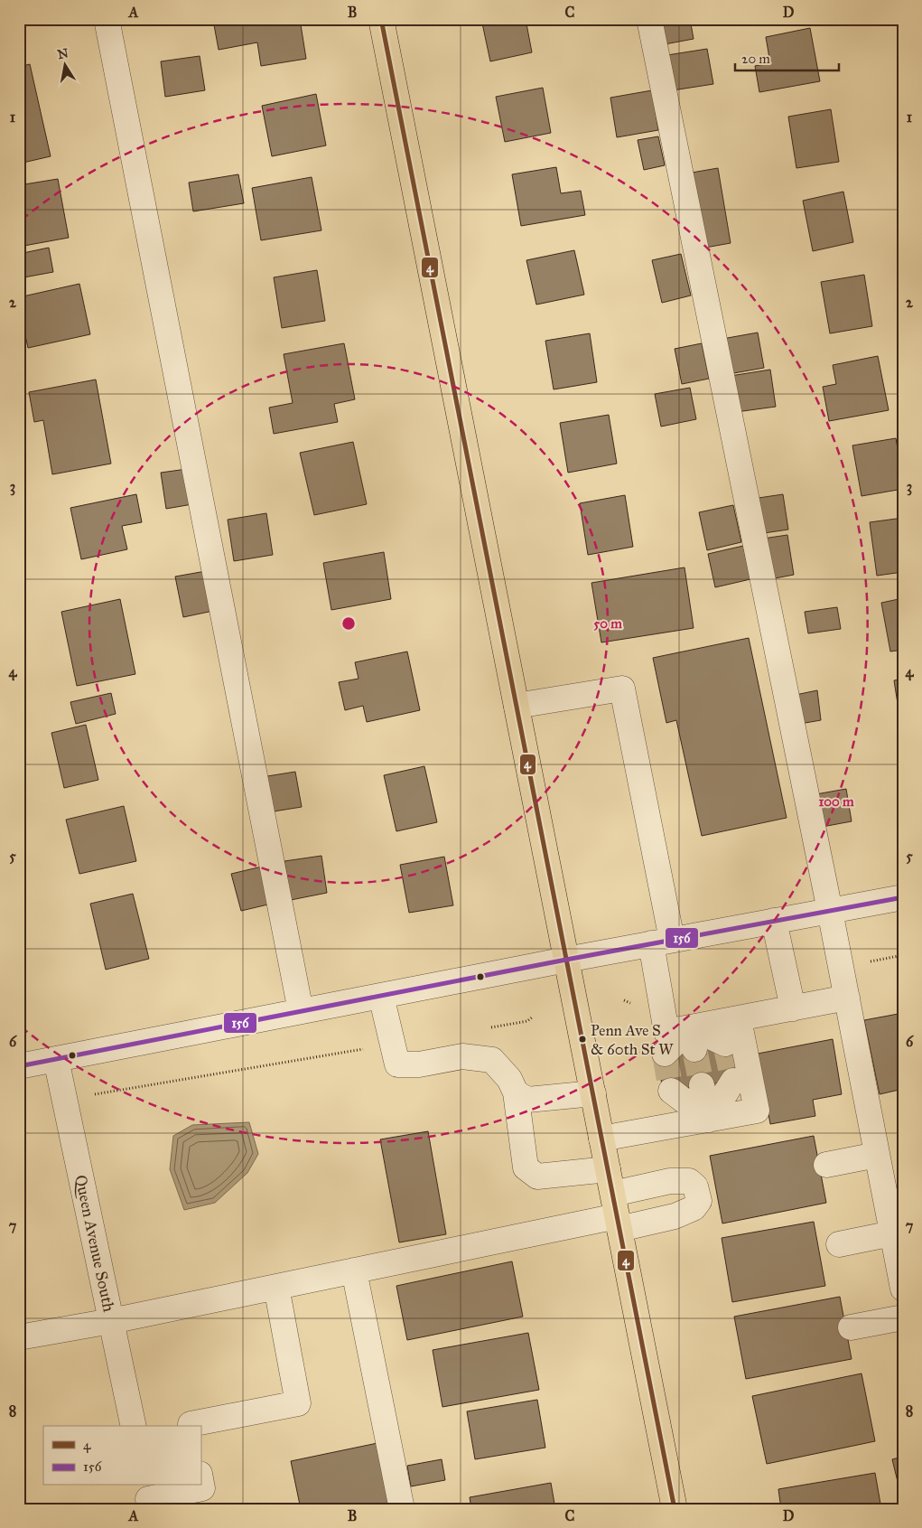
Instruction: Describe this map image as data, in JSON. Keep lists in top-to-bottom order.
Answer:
{
  "streets": {
    "street": ["Queen Avenue South"]
  },
  "places": ["Penn Ave S & 60th St W"],
  "lines": ["transit line 4", "transit line 156"],
  "legend": ["4", "156"],
  "scale_bar": "20 m",
  "north": "top",
  "grid": {
    "columns": [
      "A",
      "B",
      "C",
      "D"
    ],
    "rows": [
      "1",
      "2",
      "3",
      "4",
      "5",
      "6",
      "7",
      "8"
    ]
  },
  "rings": ["50 m", "100 m"]
}
